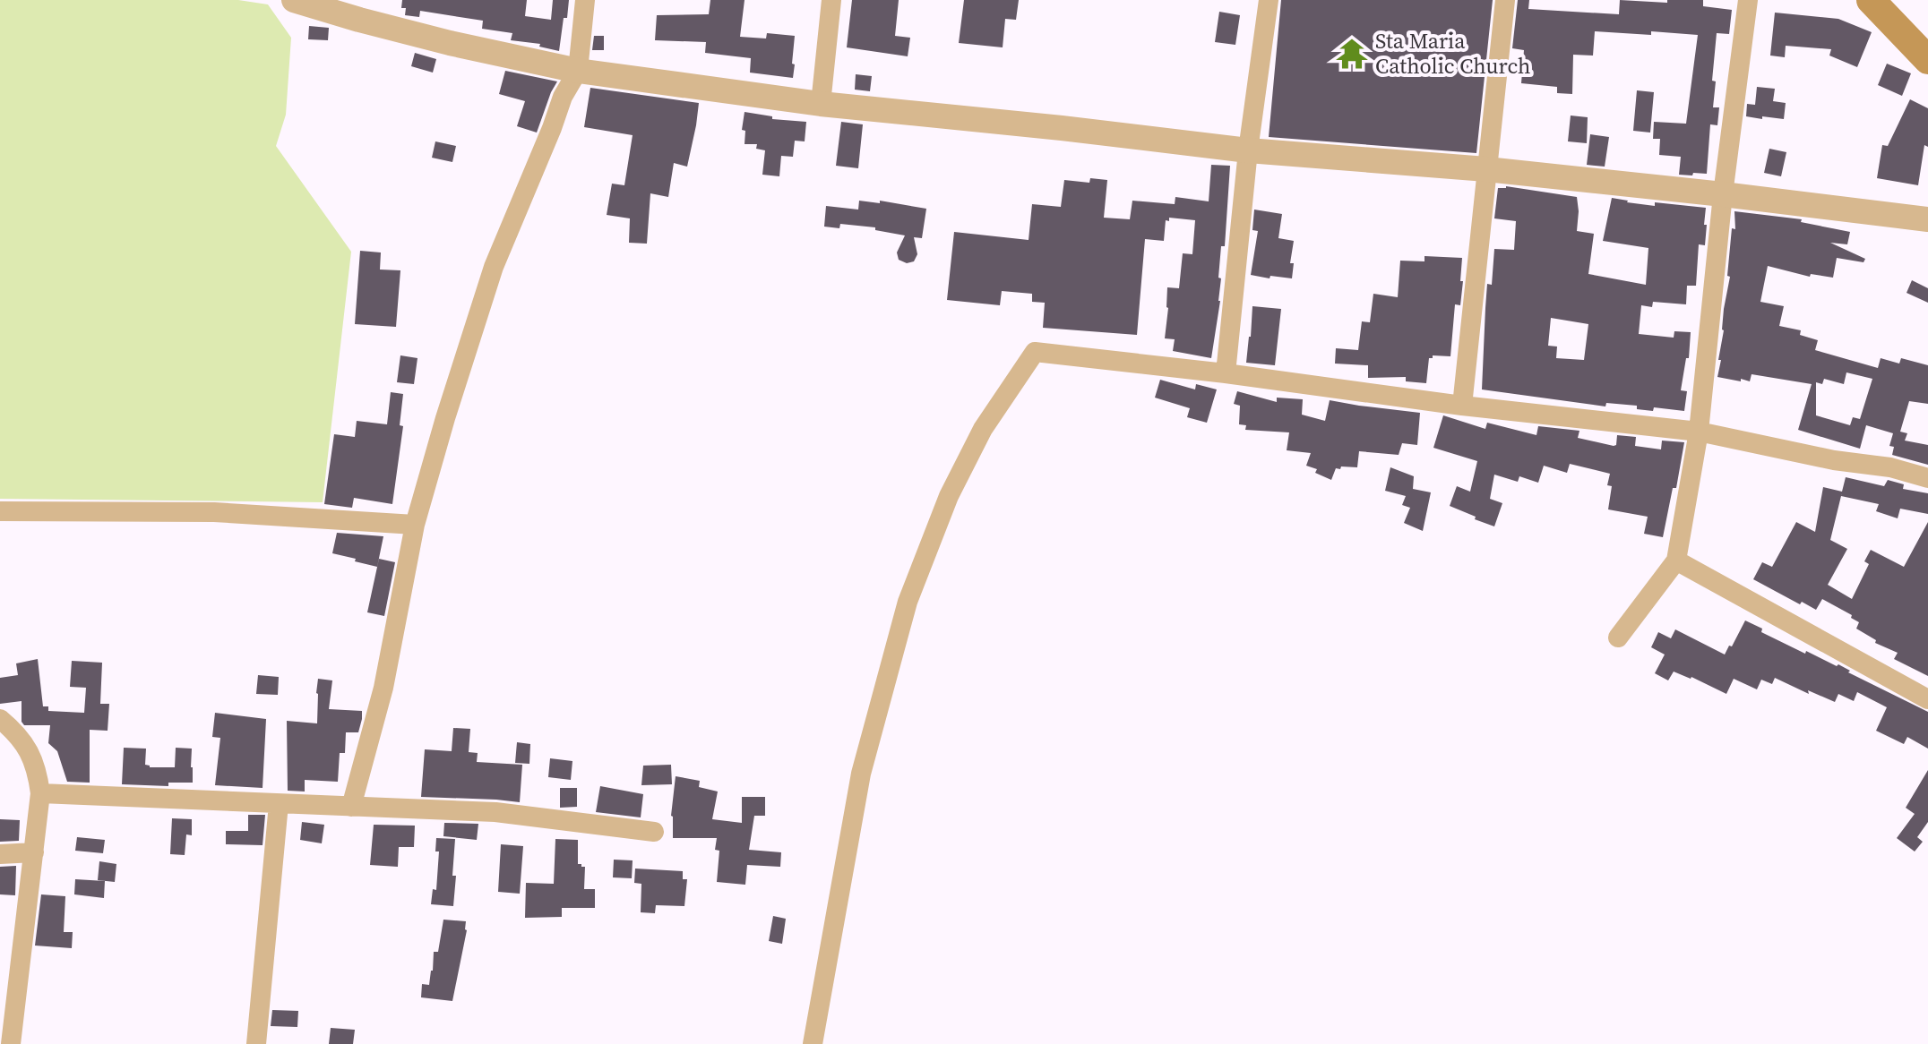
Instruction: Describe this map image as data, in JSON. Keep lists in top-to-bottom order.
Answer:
{
  "places": {
    "temple": ["Sta Maria Catholic Church"]
  }
}
